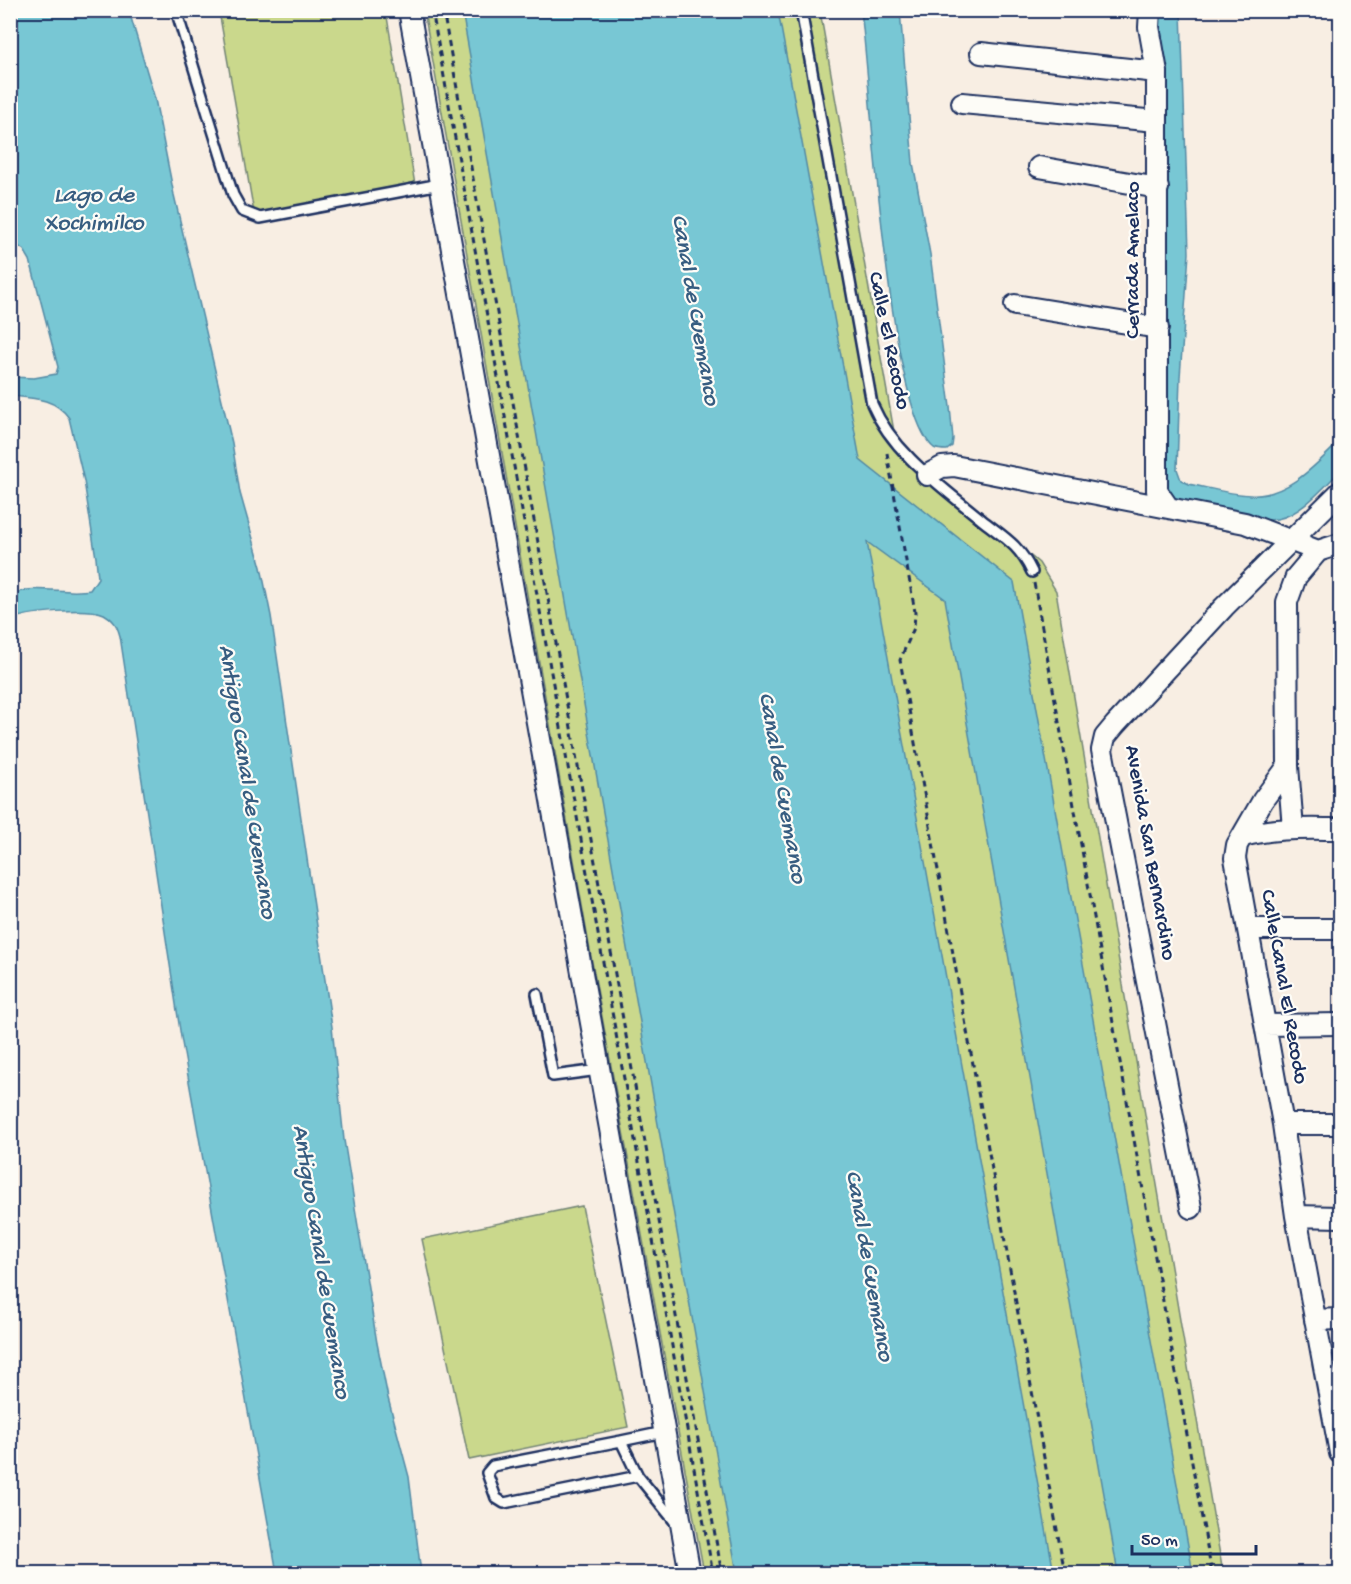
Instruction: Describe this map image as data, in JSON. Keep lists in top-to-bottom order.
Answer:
{
  "streets": {
    "street": ["Cerrada Amelaco", "Avenida San Bernardino", "Calle Canal El Recodo"],
    "lane": ["Calle El Recodo"]
  },
  "water": ["Lago de Xochimilco", "Canal de Cuemanco", "Antiguo Canal de Cuemanco"],
  "scale_bar": "50 m"
}
